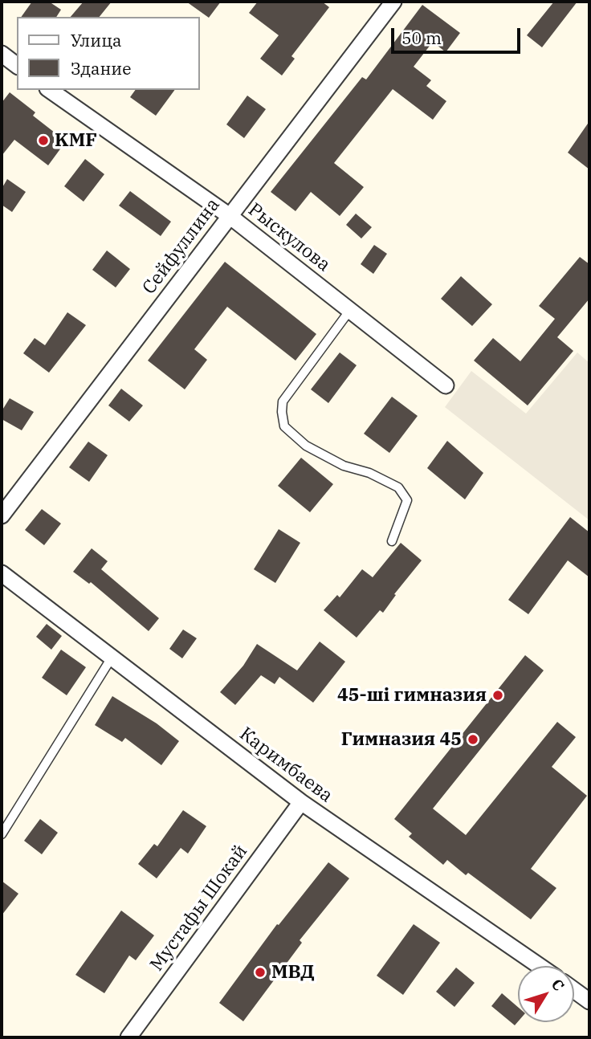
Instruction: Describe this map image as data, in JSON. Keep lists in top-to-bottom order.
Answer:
{
  "streets": {
    "street": [
      "Рыскулова",
      "Сейфуллина",
      "Каримбаева",
      "Мустафы Шокай"
    ]
  },
  "crossings": [
    ["Рыскулова", "Сейфуллина"],
    ["Каримбаева", "Мустафы Шокай"]
  ],
  "places": [
    "KMF",
    "45-ші гимназия",
    "Гимназия 45",
    "МВД"
  ],
  "legend": ["Улица", "Здание"],
  "scale_bar": "50 m",
  "north": "top right"
}
